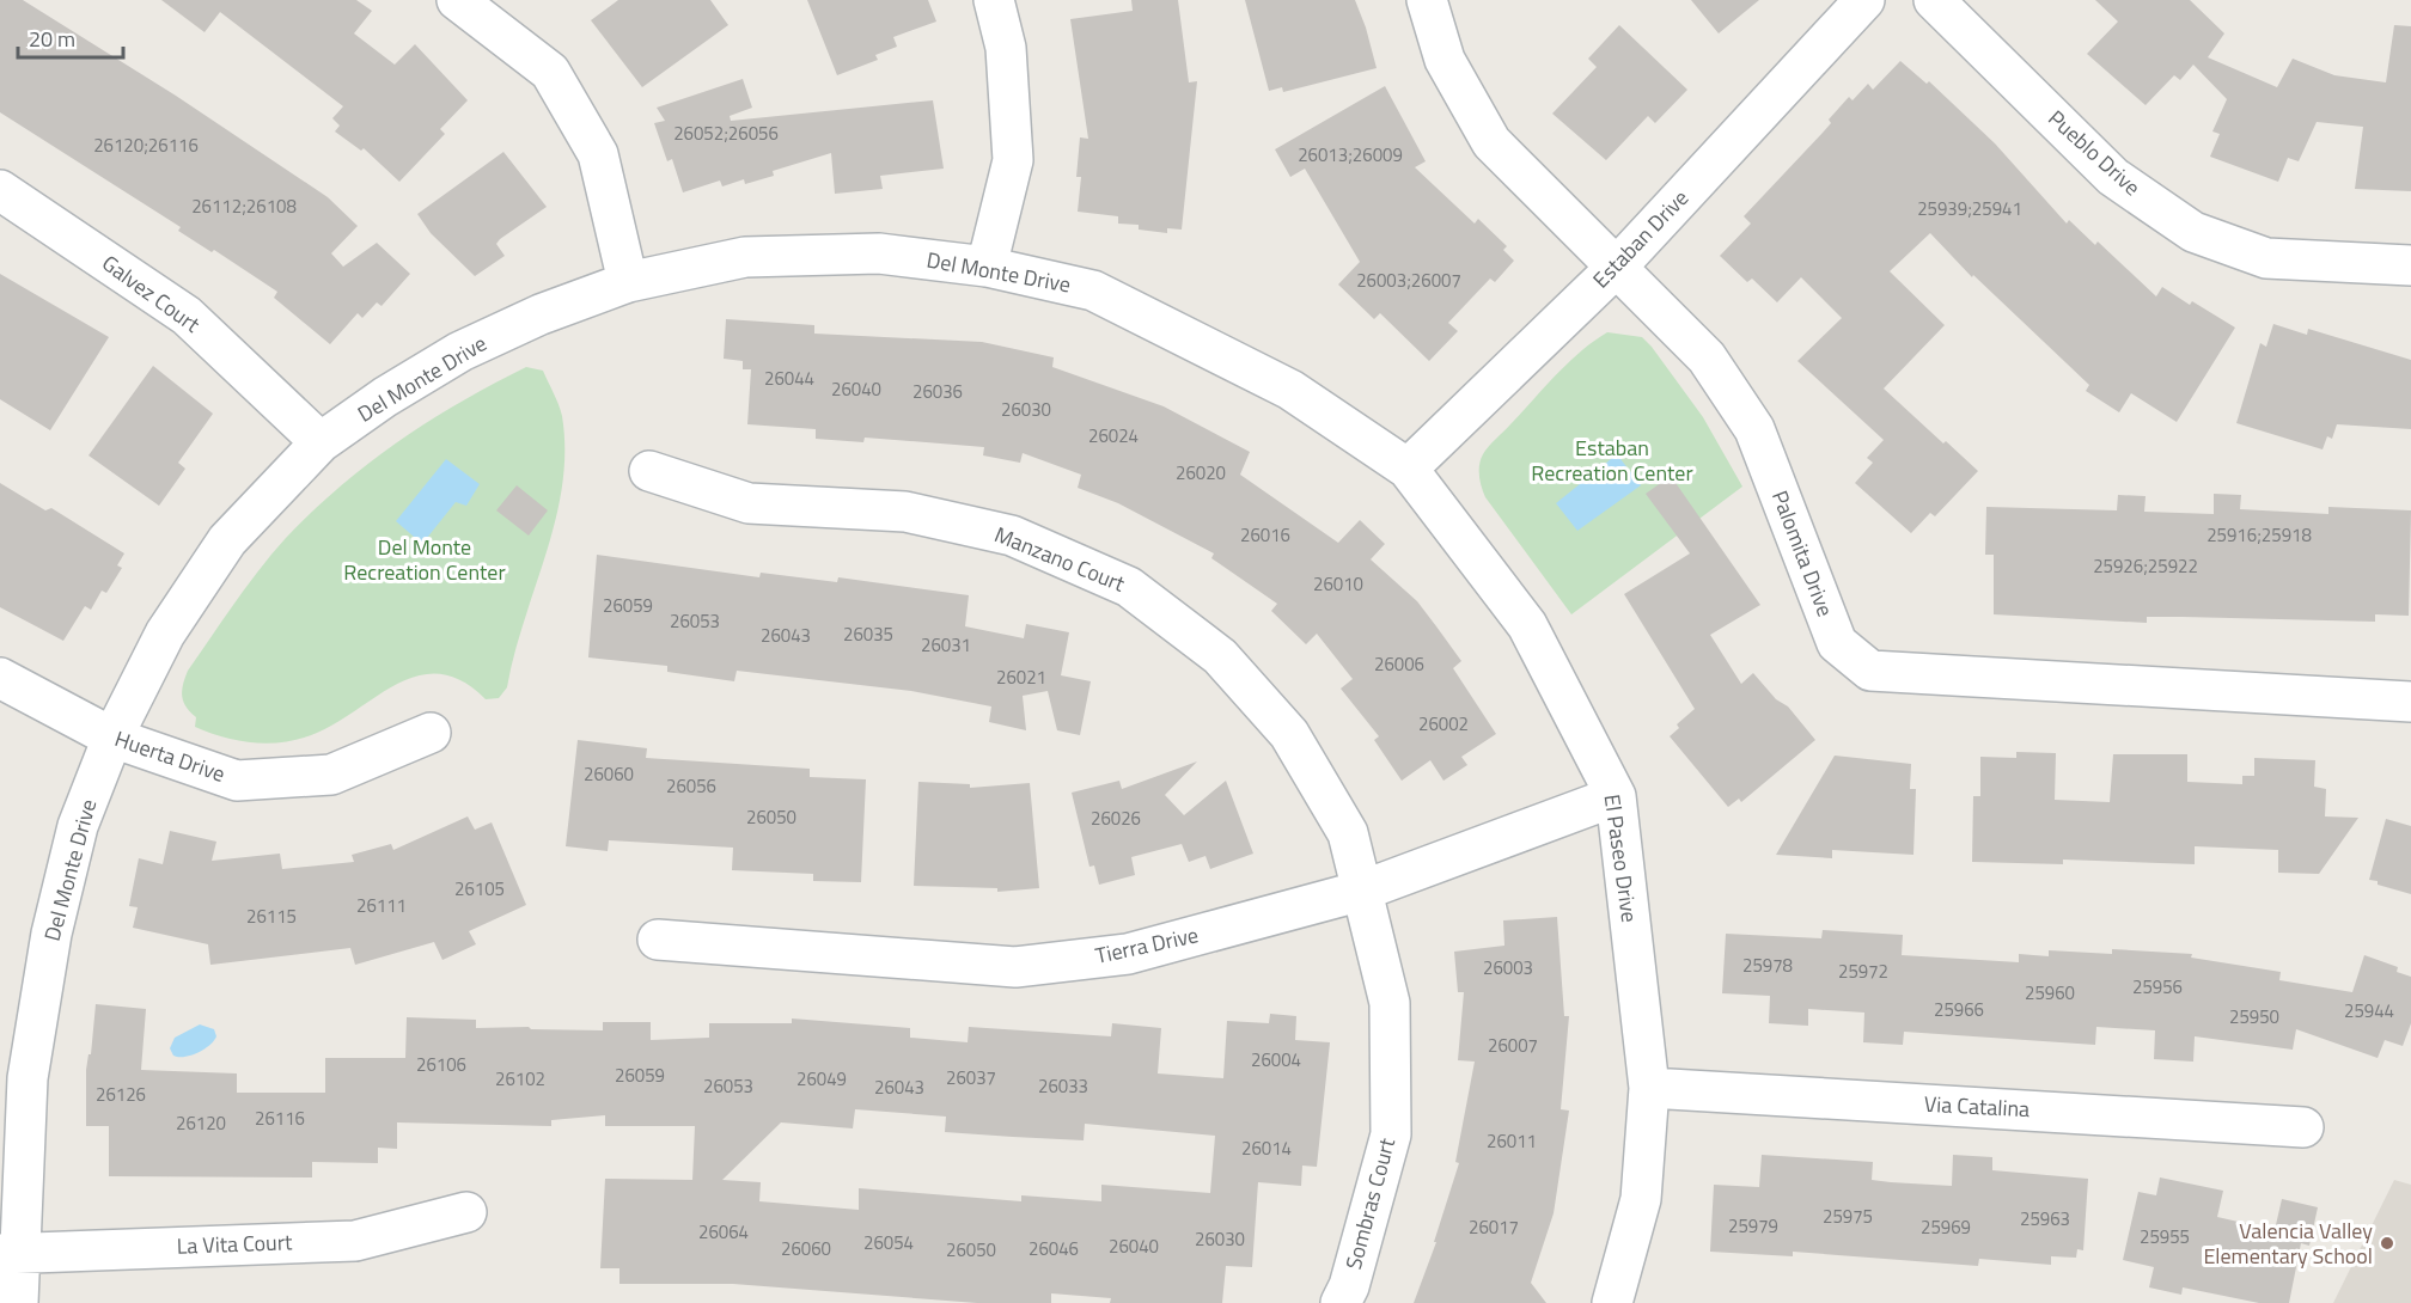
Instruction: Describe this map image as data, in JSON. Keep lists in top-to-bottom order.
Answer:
{
  "streets": {
    "street": [
      "Pueblo Drive",
      "Estaban Drive",
      "Del Monte Drive",
      "Galvez Court",
      "Palomita Drive",
      "Manzano Court",
      "Huerta Drive",
      "El Paseo Drive",
      "Tierra Drive",
      "Via Catalina",
      "Sombras Court",
      "La Vita Court"
    ]
  },
  "crossings": [
    ["Estaban Drive", "Del Monte Drive"],
    ["Estaban Drive", "Palomita Drive"],
    ["Estaban Drive", "El Paseo Drive"],
    ["Del Monte Drive", "Galvez Court"],
    ["Del Monte Drive", "Huerta Drive"],
    ["Del Monte Drive", "El Paseo Drive"],
    ["Del Monte Drive", "La Vita Court"],
    ["Manzano Court", "Tierra Drive"],
    ["Manzano Court", "Sombras Court"],
    ["El Paseo Drive", "Tierra Drive"],
    ["El Paseo Drive", "Via Catalina"],
    ["Tierra Drive", "Sombras Court"]
  ],
  "parks": ["Estaban Recreation Center", "Del Monte Recreation Center"],
  "places": ["Valencia Valley Elementary School"],
  "house_numbers": [
    "26052;26056",
    "26120;26116",
    "26013;26009",
    "26112;26108",
    "25939;25941",
    "26003;26007",
    "26044",
    "26040",
    "26036",
    "26030",
    "26024",
    "26020",
    "26016",
    "25916;25918",
    "25926;25922",
    "26010",
    "26059",
    "26053",
    "26035",
    "26043",
    "26031",
    "26006",
    "26021",
    "26002",
    "26060",
    "26056",
    "26050",
    "26026",
    "26105",
    "26111",
    "26115",
    "25978",
    "26003",
    "25972",
    "25956",
    "25960",
    "25966",
    "25944",
    "25950",
    "26007",
    "26004",
    "26106",
    "26059",
    "26037",
    "26102",
    "26049",
    "26053",
    "26033",
    "26043",
    "26126",
    "26116",
    "26120",
    "26011",
    "26014",
    "25975",
    "25963",
    "25979",
    "26017",
    "25969",
    "26064",
    "25955",
    "26030",
    "26054",
    "26040",
    "26060",
    "26046",
    "26050"
  ],
  "scale_bar": "20 m"
}
